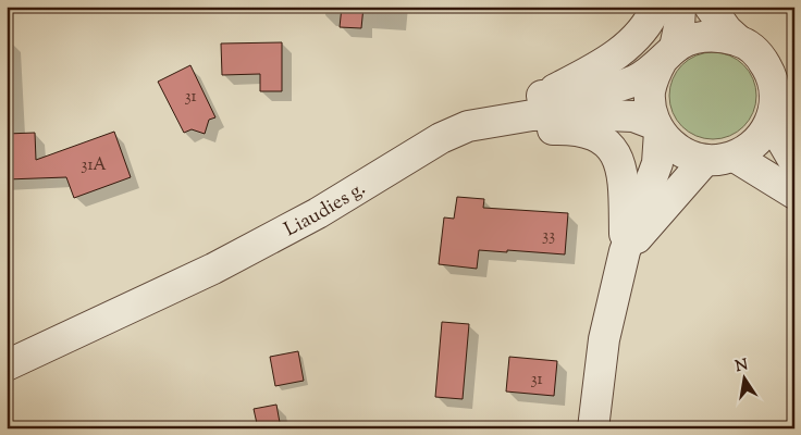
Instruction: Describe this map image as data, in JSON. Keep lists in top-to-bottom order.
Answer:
{
  "streets": {
    "street": ["Liaudies g."]
  },
  "house_numbers": [
    "31",
    "31A",
    "33",
    "31"
  ],
  "north": "top"
}
